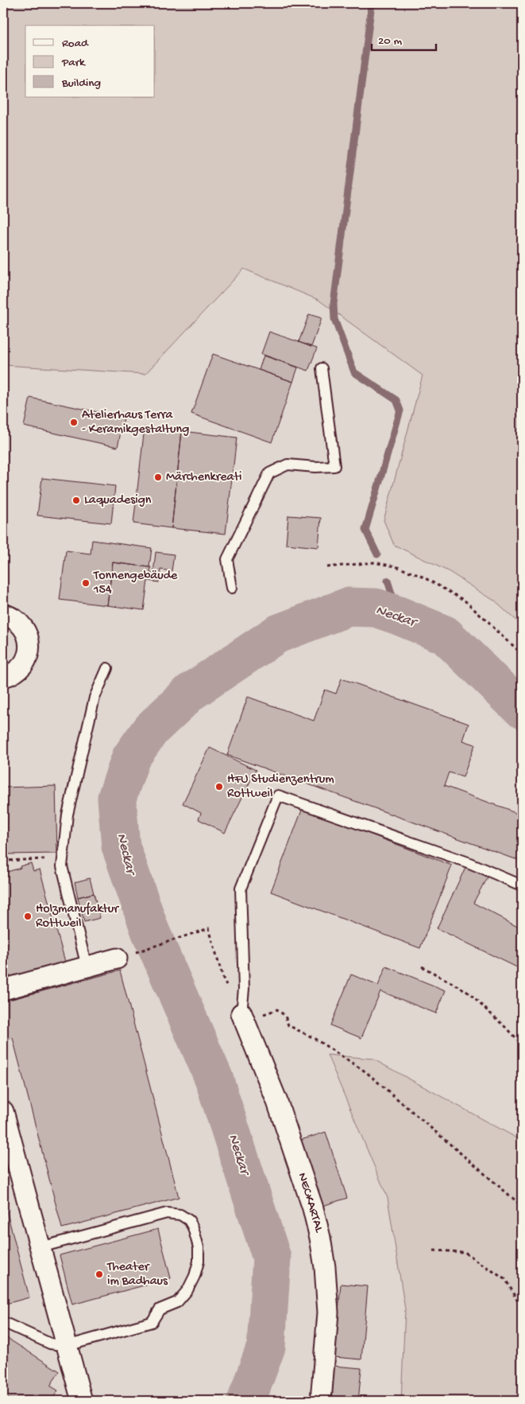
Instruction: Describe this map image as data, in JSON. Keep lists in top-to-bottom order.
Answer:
{
  "streets": {
    "street": ["NECKARTAL"]
  },
  "water": ["Neckar"],
  "places": [
    "Atelierhaus Terra - Keramikgestaltung",
    "Märchenkreati",
    "Laquadesign",
    "Tonnengebäude 154",
    "HFU Studienzentrum Rottweil",
    "Holzmanufaktur Rottweil",
    "Theater im Badhaus"
  ],
  "legend": ["Road", "Park", "Building"],
  "scale_bar": "20 m"
}
